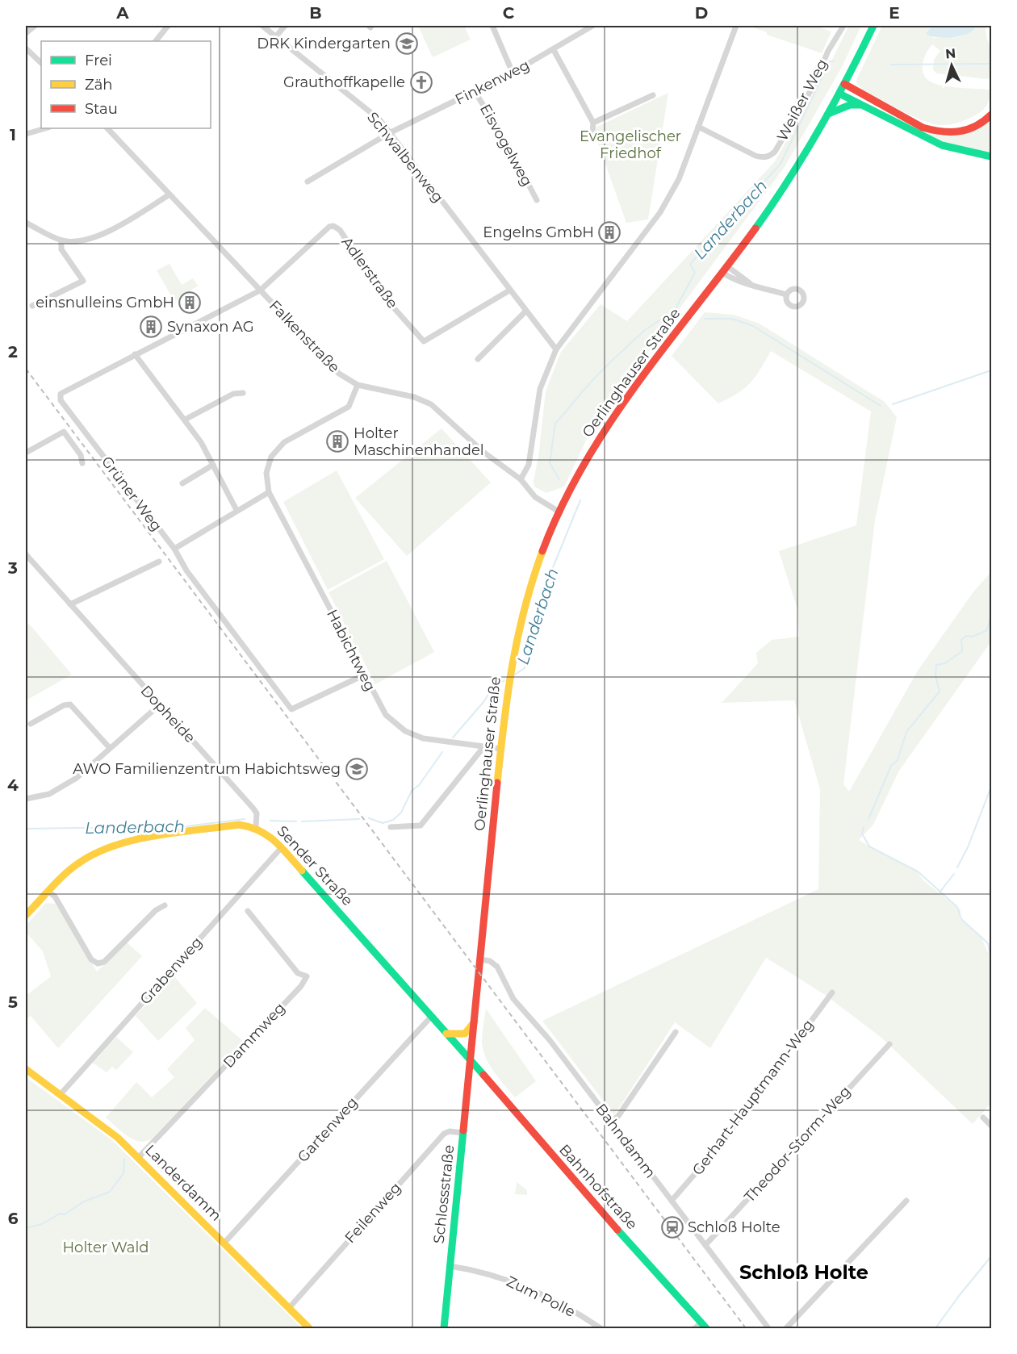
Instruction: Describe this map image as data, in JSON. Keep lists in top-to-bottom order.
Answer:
{
  "streets": {
    "main road": [
      "Oerlinghauser Straße",
      "Sender Straße",
      "Landerdamm",
      "Bahnhofstraße",
      "Schlossstraße"
    ],
    "street": [
      "Finkenweg",
      "Weißer Weg",
      "Eisvogelweg",
      "Schwalbenweg",
      "Adlerstraße",
      "Falkenstraße",
      "Grüner Weg",
      "Habichtweg",
      "Dopheide",
      "Grabenweg",
      "Dammweg",
      "Gerhart-Hauptmann-Weg",
      "Gartenweg",
      "Bahndamm",
      "Theodor-Storm-Weg",
      "Feilenweg",
      "Zum Polle"
    ]
  },
  "crossings": [
    ["Finkenweg", "Eisvogelweg"],
    ["Finkenweg", "Schwalbenweg"],
    ["Schwalbenweg", "Adlerstraße"],
    ["Adlerstraße", "Falkenstraße"],
    ["Adlerstraße", "Grüner Weg"],
    ["Falkenstraße", "Oerlinghauser Straße"],
    ["Falkenstraße", "Grüner Weg"],
    ["Falkenstraße", "Habichtweg"],
    ["Oerlinghauser Straße", "Habichtweg"],
    ["Oerlinghauser Straße", "Sender Straße"],
    ["Oerlinghauser Straße", "Bahndamm"],
    ["Oerlinghauser Straße", "Bahnhofstraße"],
    ["Oerlinghauser Straße", "Schlossstraße"],
    ["Grüner Weg", "Habichtweg"],
    ["Dopheide", "Sender Straße"],
    ["Sender Straße", "Grabenweg"],
    ["Sender Straße", "Gartenweg"],
    ["Sender Straße", "Bahnhofstraße"],
    ["Sender Straße", "Schlossstraße"],
    ["Grabenweg", "Landerdamm"],
    ["Dammweg", "Landerdamm"],
    ["Gerhart-Hauptmann-Weg", "Bahndamm"],
    ["Gartenweg", "Landerdamm"],
    ["Bahndamm", "Theodor-Storm-Weg"],
    ["Landerdamm", "Feilenweg"],
    ["Bahnhofstraße", "Schlossstraße"],
    ["Schlossstraße", "Feilenweg"],
    ["Schlossstraße", "Zum Polle"]
  ],
  "districts": ["Schloß Holte"],
  "water": ["Landerbach"],
  "parks": ["Evangelischer Friedhof", "Holter Wald"],
  "places": {
    "school or university": ["DRK Kindergarten", "AWO Familienzentrum Habichtsweg"],
    "church": ["Grauthoffkapelle"],
    "building": [
      "Engelns GmbH",
      "einsnulleins GmbH",
      "Synaxon AG",
      "Holter Maschinenhandel"
    ],
    "station": ["Schloß Holte"]
  },
  "legend": ["Frei", "Zäh", "Stau"],
  "north": "top",
  "grid": {
    "columns": [
      "A",
      "B",
      "C",
      "D",
      "E"
    ],
    "rows": [
      "1",
      "2",
      "3",
      "4",
      "5",
      "6"
    ]
  }
}
